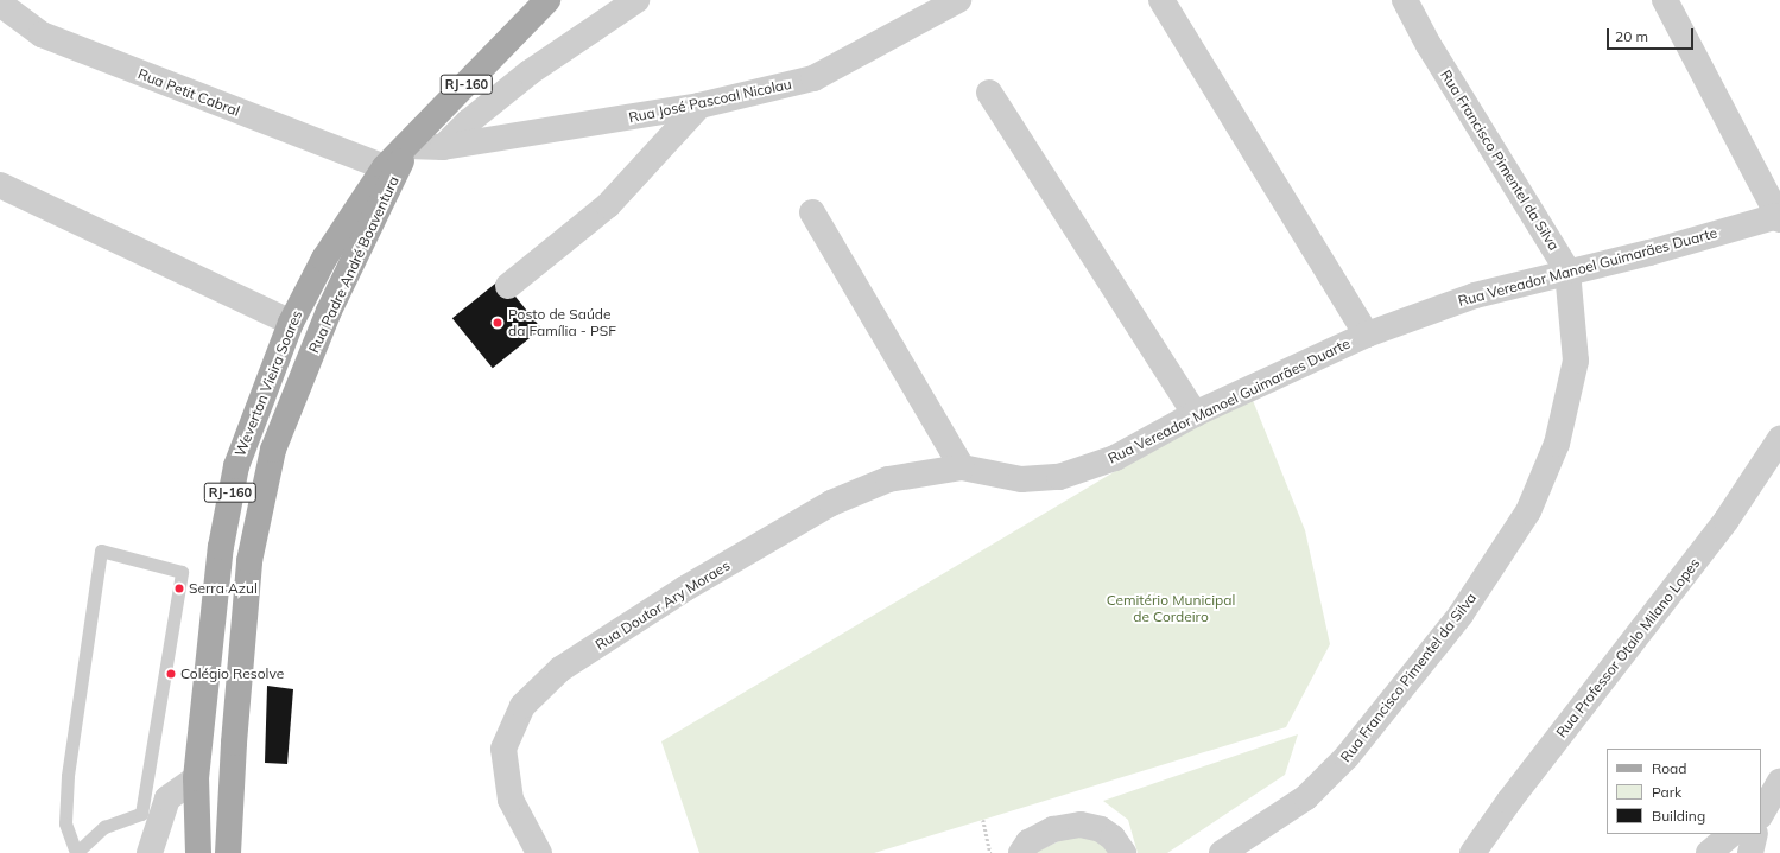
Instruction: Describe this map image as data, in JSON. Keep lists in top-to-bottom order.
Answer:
{
  "streets": {
    "main road": ["RJ-160", "Rua Padre André Boaventura", "Weverton Vieira Soares"],
    "street": [
      "Rua Petit Cabral",
      "Rua José Pascoal Nicolau",
      "Rua Francisco Pimentel da Silva",
      "Rua Vereador Manoel Guimarães Duarte",
      "Rua Doutor Ary Moraes",
      "Rua Professor Otalo Milano Lopes"
    ]
  },
  "crossings": [
    ["Rua Petit Cabral", "Weverton Vieira Soares"],
    ["Rua Francisco Pimentel da Silva", "Rua Vereador Manoel Guimarães Duarte"],
    ["Rua Padre André Boaventura", "Weverton Vieira Soares"],
    ["Rua Vereador Manoel Guimarães Duarte", "Rua Doutor Ary Moraes"]
  ],
  "parks": ["Cemitério Municipal de Cordeiro"],
  "places": ["Posto de Saúde da Família - PSF", "Serra Azul", "Colégio Resolve"],
  "legend": ["Road", "Park", "Building"],
  "scale_bar": "20 m"
}
